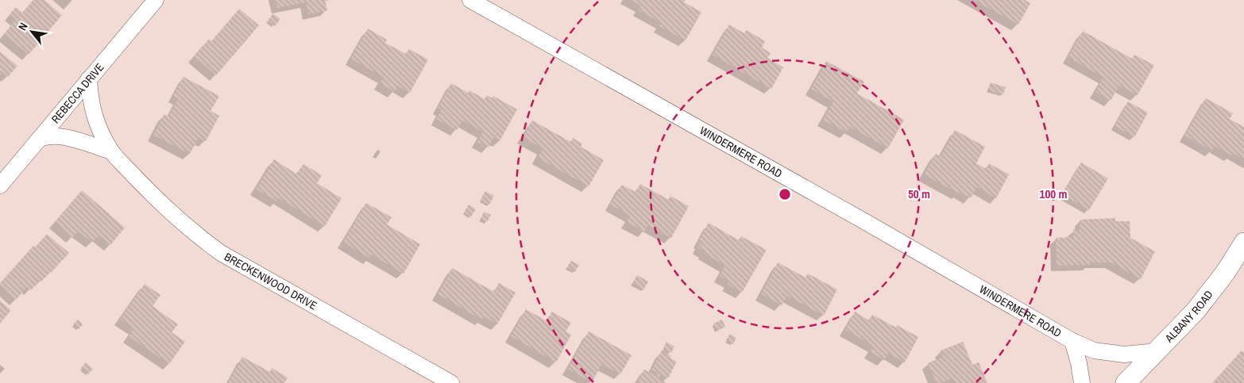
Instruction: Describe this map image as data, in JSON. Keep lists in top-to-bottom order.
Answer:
{
  "streets": {
    "street": [
      "REBECCA DRIVE",
      "WINDERMERE ROAD",
      "BRECKENWOOD DRIVE",
      "ALBANY ROAD"
    ]
  },
  "crossings": [
    ["REBECCA DRIVE", "BRECKENWOOD DRIVE"],
    ["WINDERMERE ROAD", "ALBANY ROAD"]
  ],
  "north": "top left",
  "rings": ["50 m", "100 m"]
}
